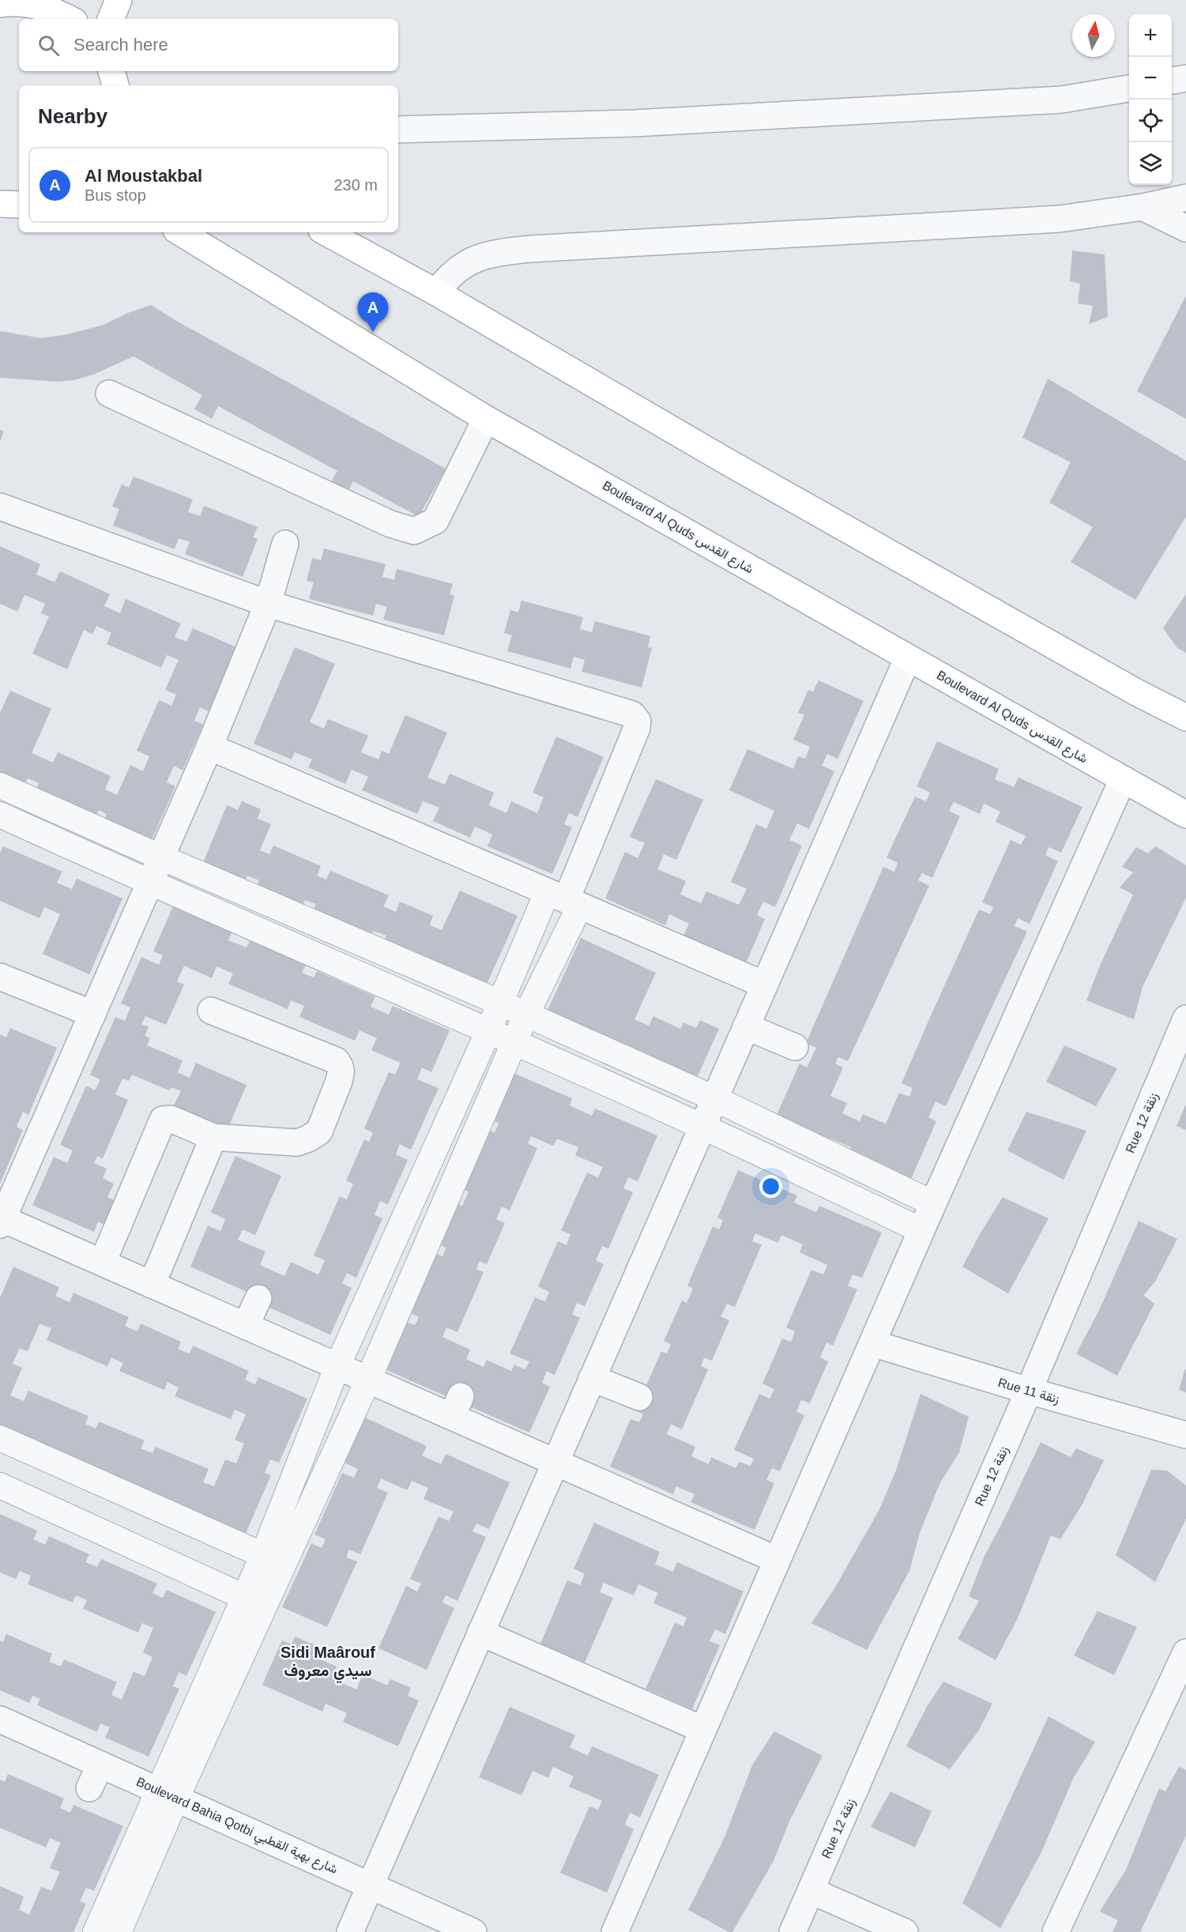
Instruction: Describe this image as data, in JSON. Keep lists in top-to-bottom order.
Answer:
{
  "streets": {
    "main road": ["Boulevard Al Quds شارع القدس"],
    "street": ["Rue 12 زنقة", "Rue 11 زنقة", "Boulevard Bahia Qotbi شارع بهية القطبي"]
  },
  "crossings": [
    ["Rue 12 زنقة", "Rue 11 زنقة"]
  ],
  "districts": ["Sidi Maârouf سيدي معروف"],
  "north": "top",
  "page": {
    "map_buttons": ["+", "−"],
    "search": "Search here",
    "heading": "Nearby",
    "list": [
      {
        "mark": "A",
        "name": "Al Moustakbal",
        "note": "Bus stop",
        "value": "230 m"
      }
    ],
    "pins": "A"
  }
}
